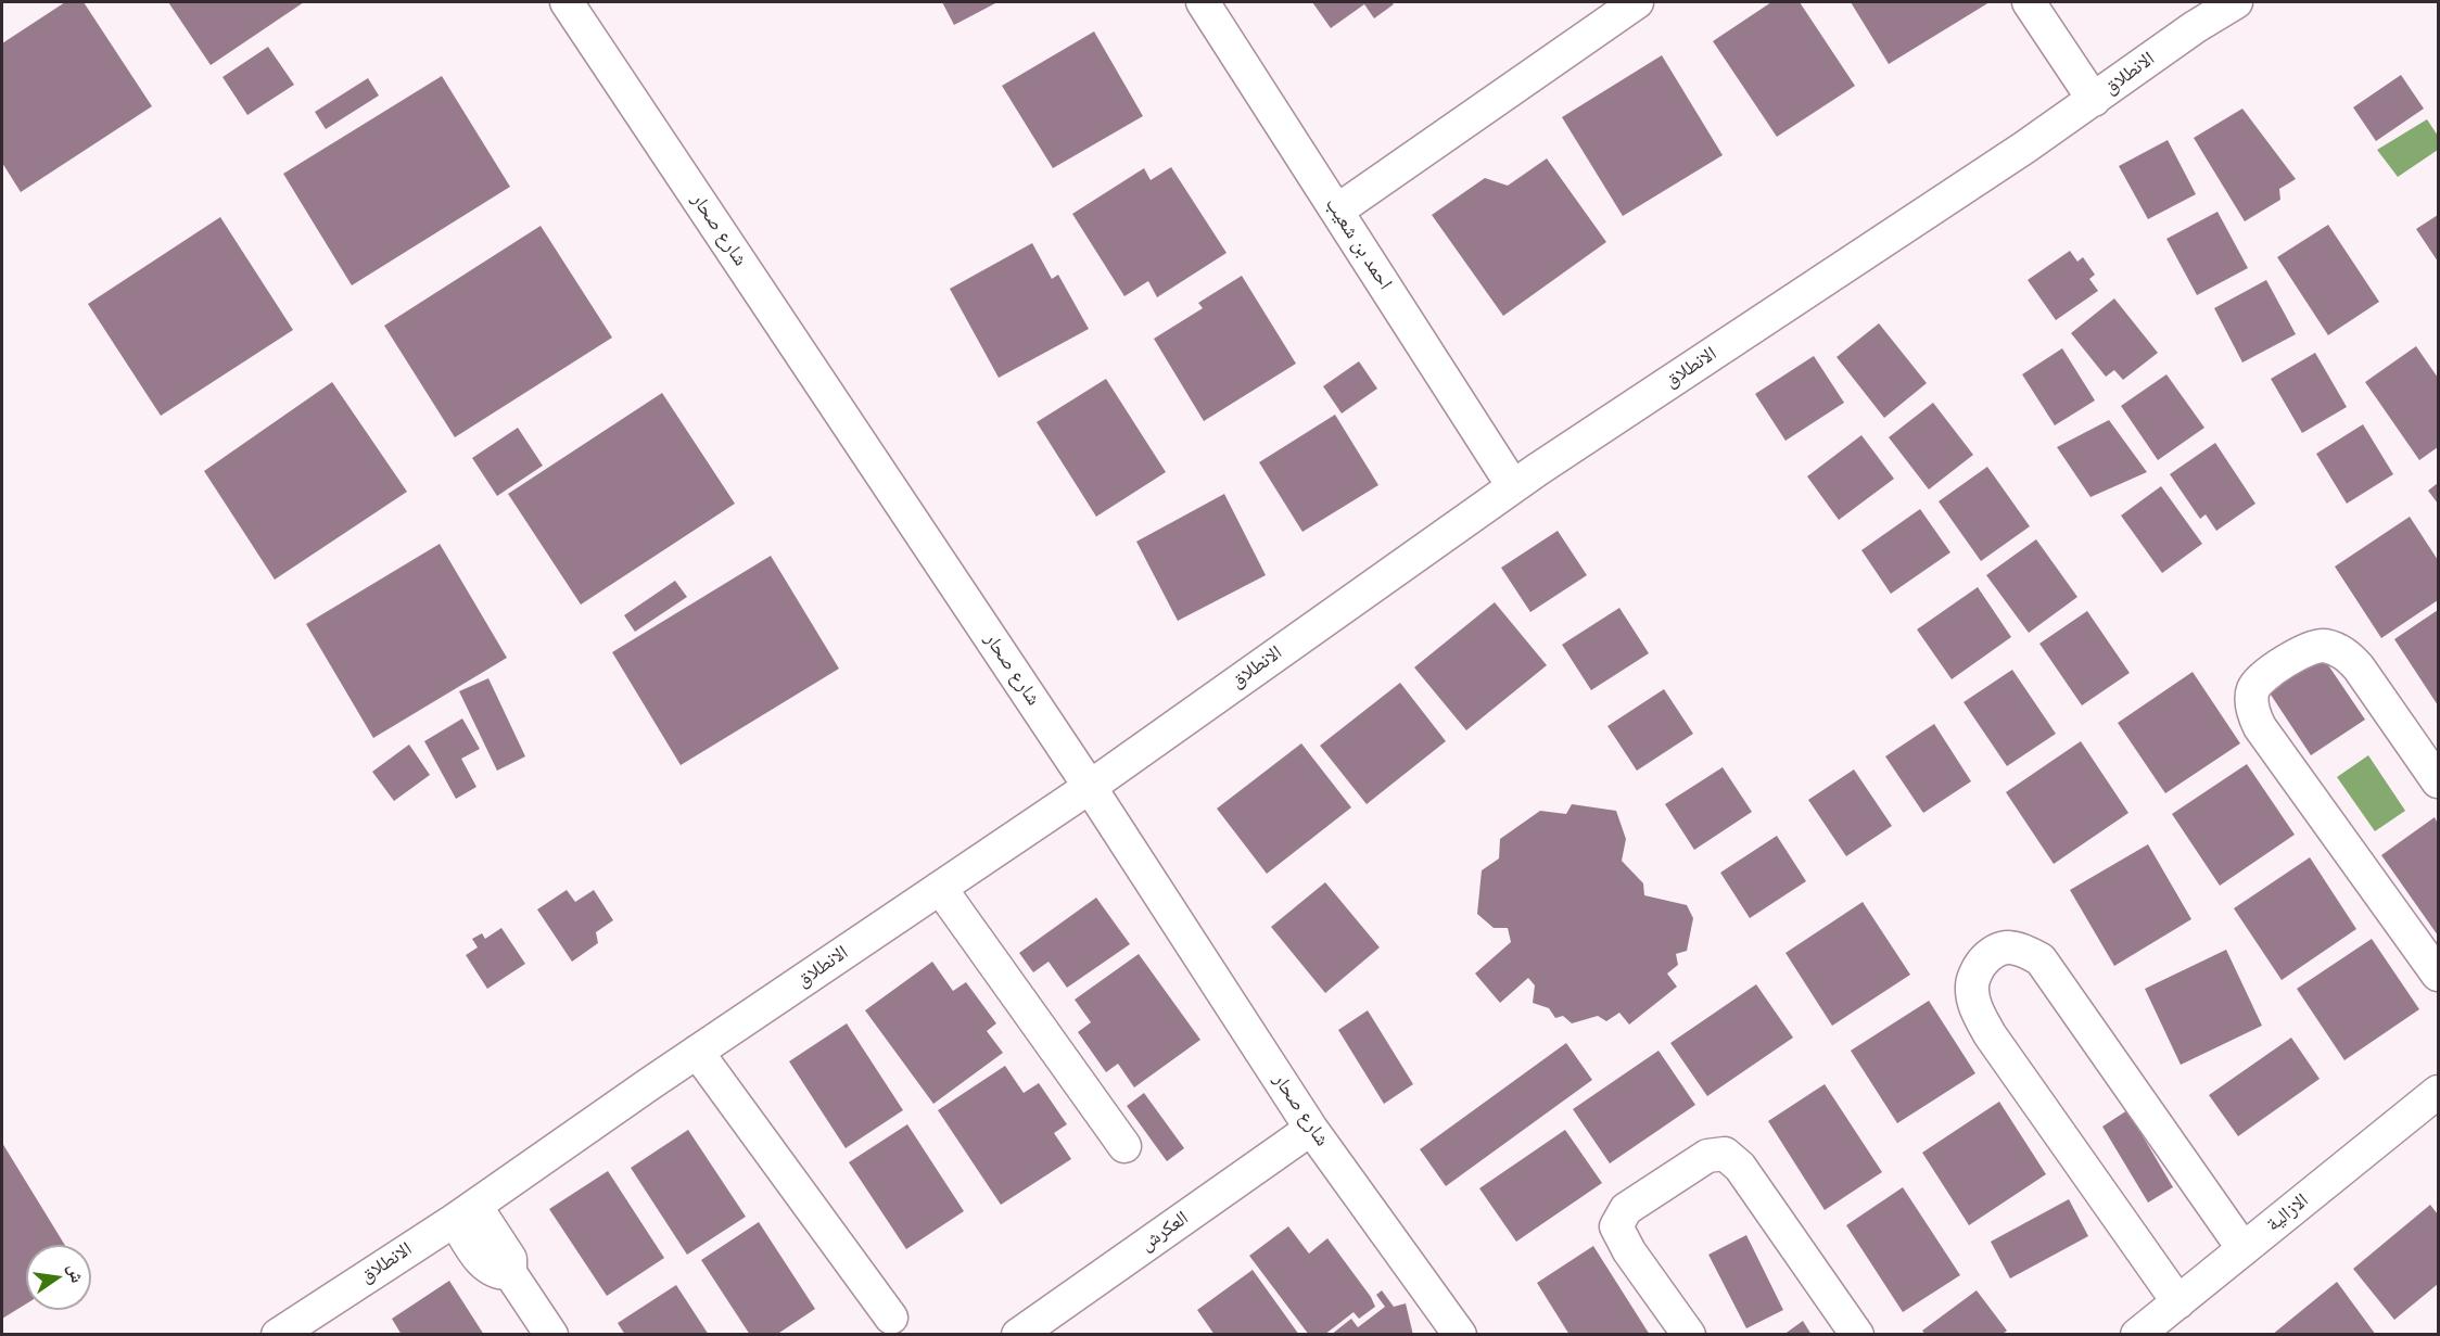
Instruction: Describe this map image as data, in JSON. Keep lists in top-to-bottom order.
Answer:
{
  "streets": {
    "street": [
      "الانطلاق",
      "شارع صحار",
      "احمد بن شعيب",
      "الازالية",
      "العكرش"
    ]
  },
  "crossings": [
    ["الانطلاق", "شارع صحار"],
    ["الانطلاق", "احمد بن شعيب"],
    ["شارع صحار", "العكرش"]
  ],
  "north": "right"
}
